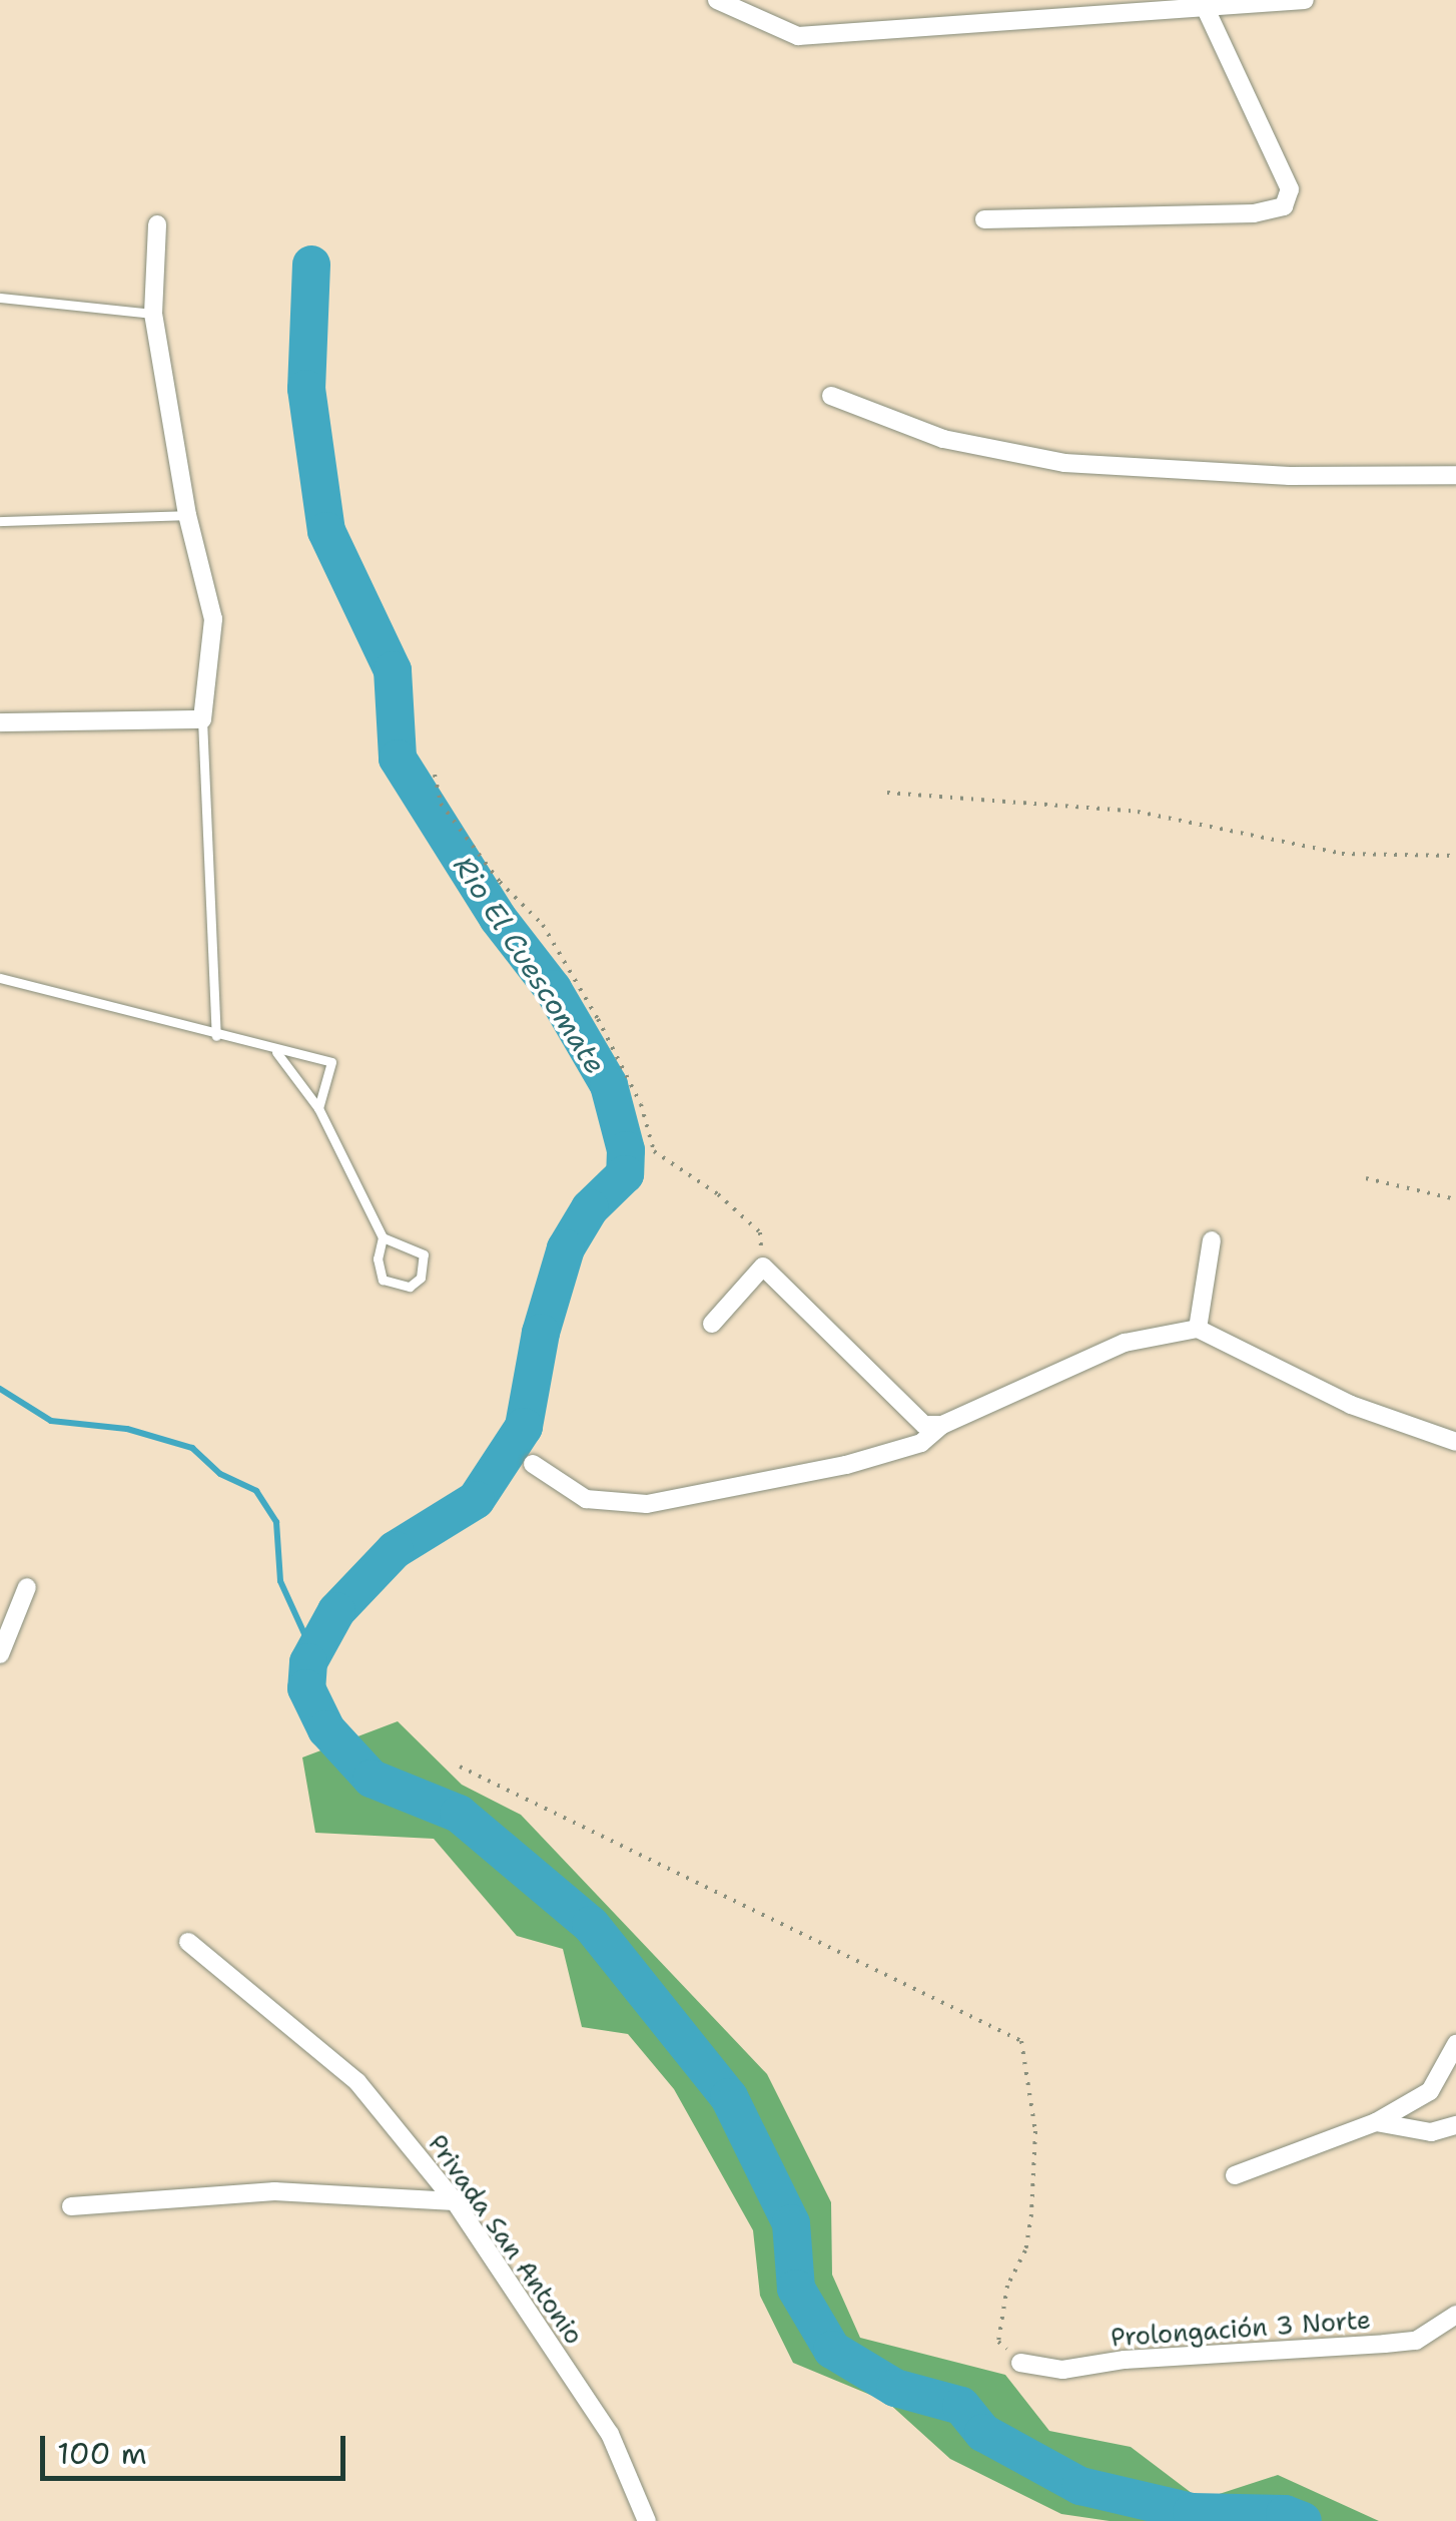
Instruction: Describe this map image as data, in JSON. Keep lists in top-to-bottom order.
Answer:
{
  "streets": {
    "street": ["Privada San Antonio", "Prolongación 3 Norte"]
  },
  "water": ["Rio El Cuescomate"],
  "scale_bar": "100 m"
}
